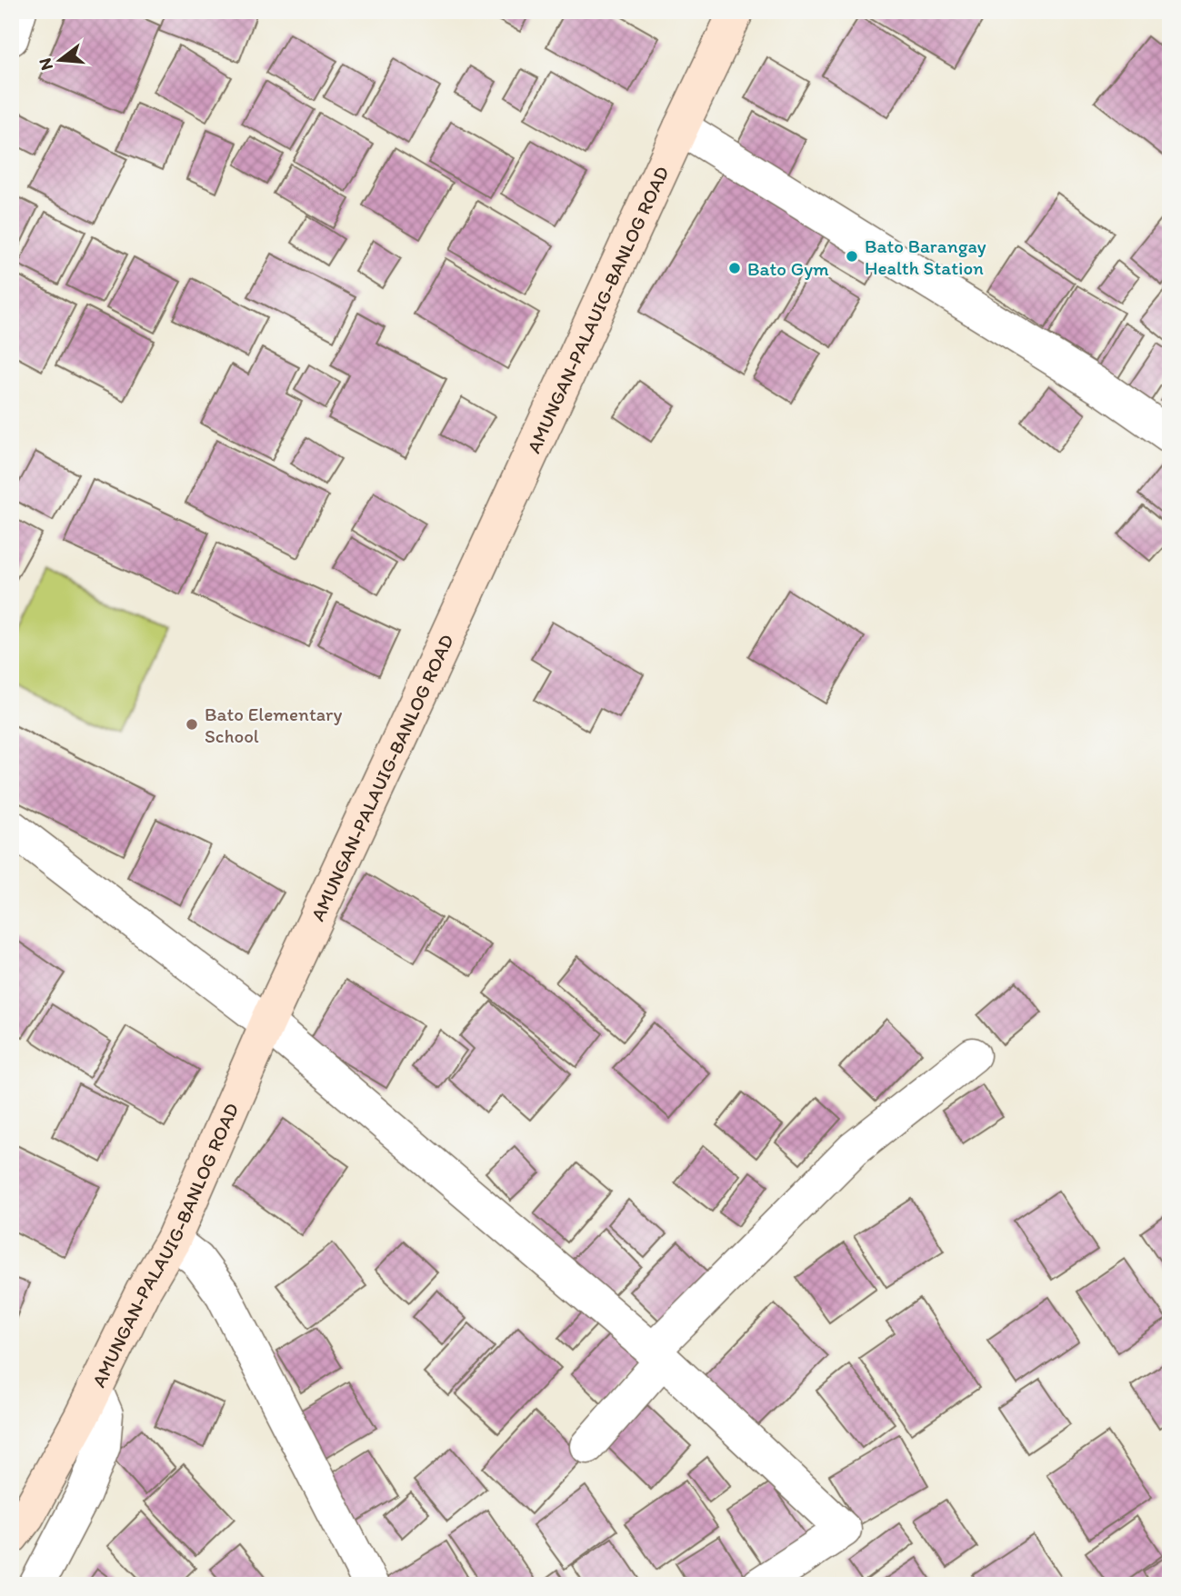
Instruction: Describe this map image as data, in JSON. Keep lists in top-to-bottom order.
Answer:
{
  "streets": {
    "main road": ["AMUNGAN-PALAUIG-BANLOG ROAD"]
  },
  "places": ["Bato Barangay Health Station", "Bato Gym", "Bato Elementary School"],
  "north": "left"
}
